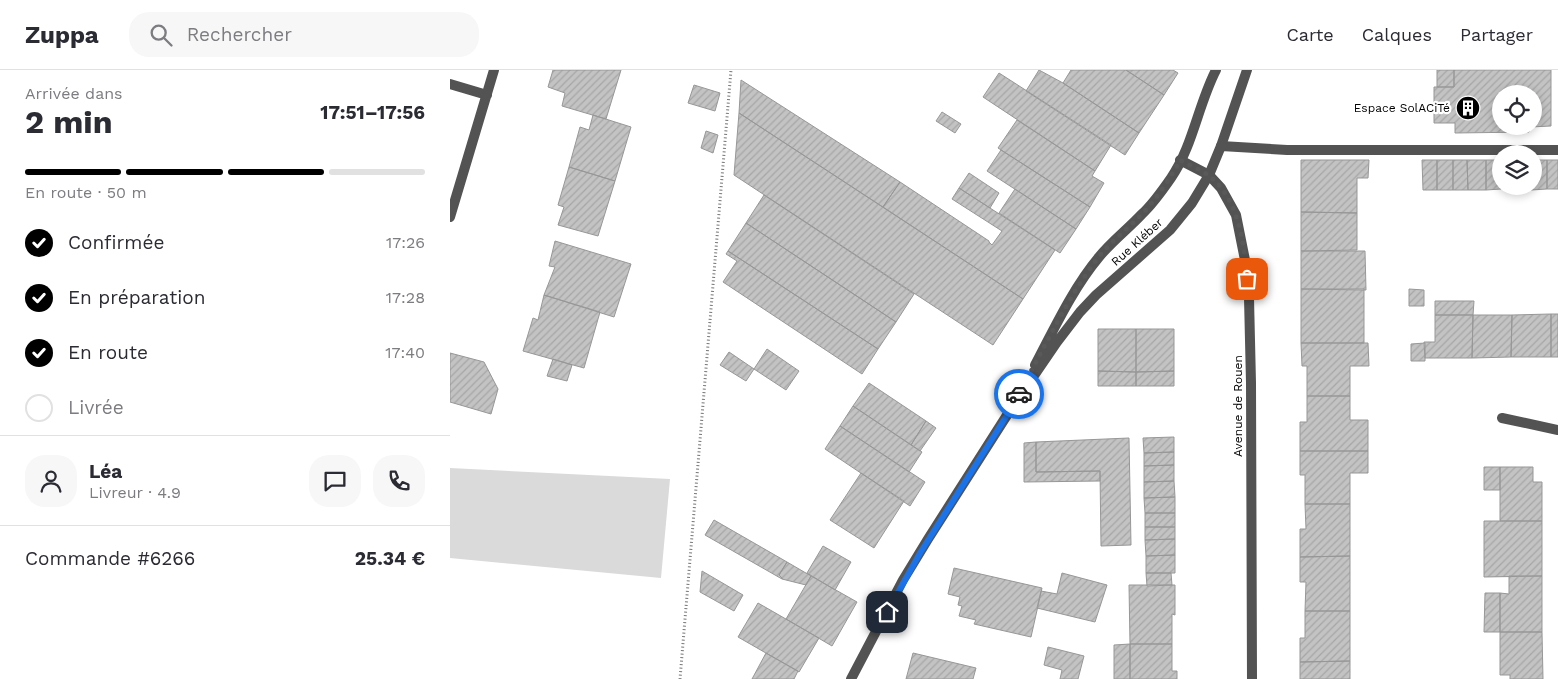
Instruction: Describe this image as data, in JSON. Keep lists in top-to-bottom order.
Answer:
{
  "streets": {
    "street": ["Rue Kléber", "Avenue de Rouen"]
  },
  "crossings": [
    ["Rue Kléber", "Avenue de Rouen"]
  ],
  "places": {
    "building": ["Espace SolACiTé"]
  },
  "page": {
    "header": "Zuppa",
    "search": "Rechercher",
    "nav": ["Carte", "Calques", "Partager"],
    "heading": ["2 min", "Arrivée dans", "17:51–17:56"],
    "panel": [
      "Léa",
      "Livreur · 4.9",
      "Commande #6266",
      "25.34 €"
    ],
    "bar": "En route · 50 m",
    "list": [
      ["Confirmée", "17:26"],
      ["En préparation", "17:28"],
      ["En route", "17:40"],
      "Livrée"
    ]
  }
}
